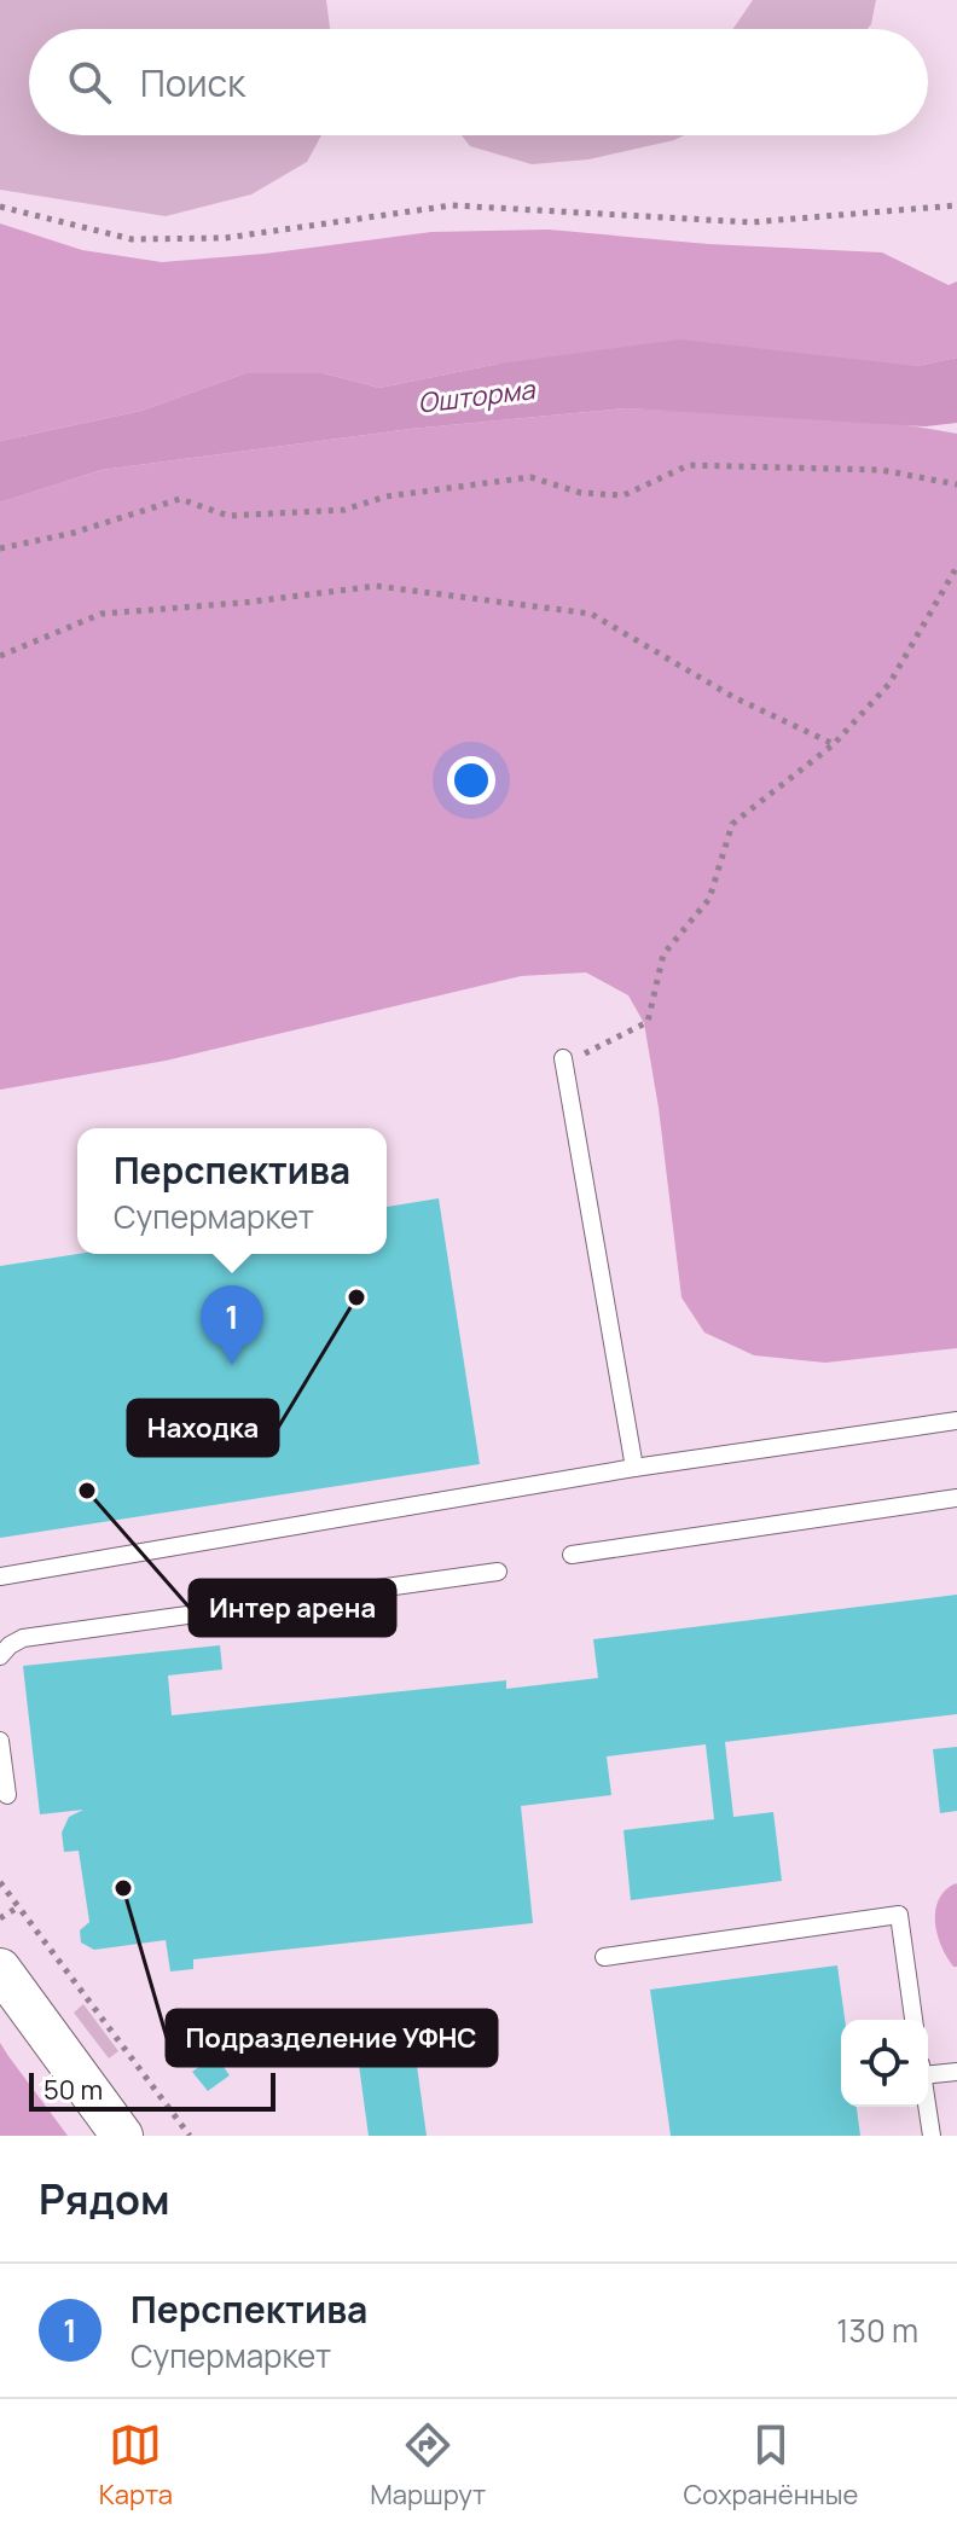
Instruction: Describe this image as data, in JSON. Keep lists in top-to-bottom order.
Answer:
{
  "water": ["Ошторма"],
  "places": ["Находка", "Интер арена", "Подразделение УФНС"],
  "scale_bar": "50 m",
  "page": {
    "search": "Поиск",
    "popup": ["Перспектива", "Супермаркет"],
    "pins": "1",
    "scale": "50 m",
    "heading": "Рядом",
    "list": [
      {
        "mark": "1",
        "name": "Перспектива",
        "note": "Супермаркет",
        "value": "130 m"
      }
    ],
    "nav": ["Карта", "Маршрут", "Сохранённые"]
  }
}
